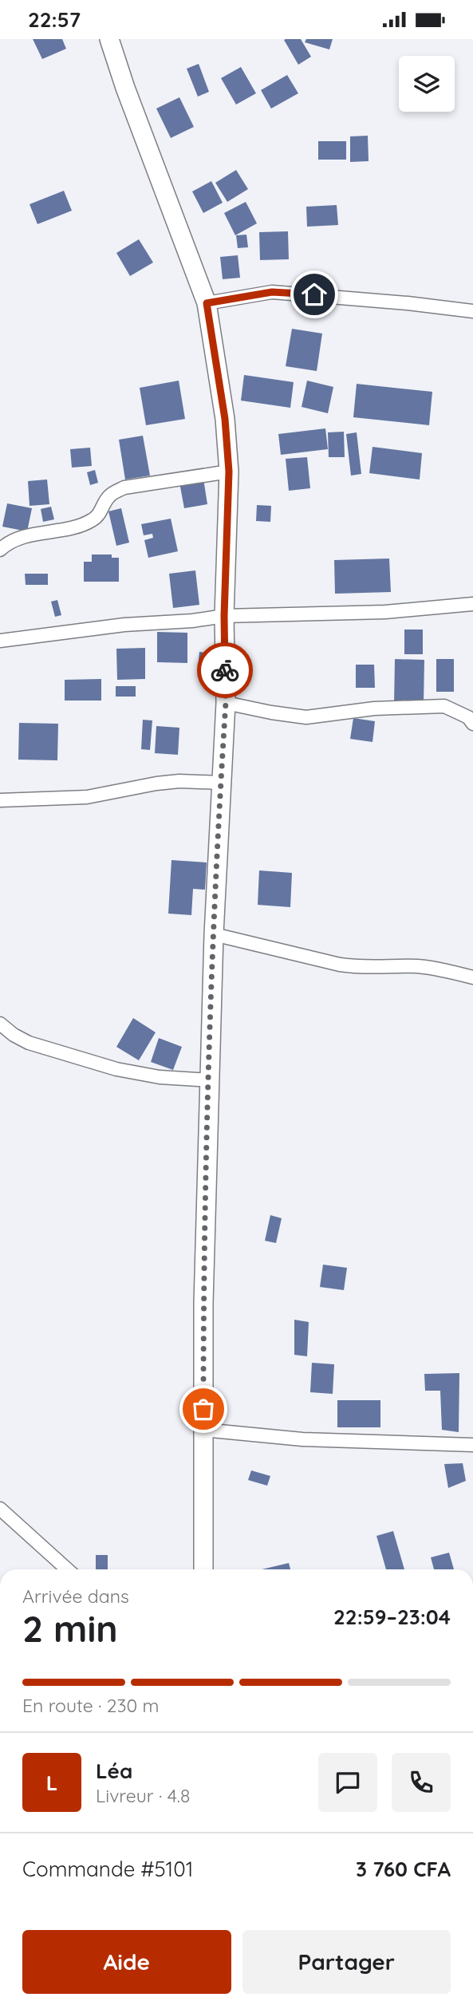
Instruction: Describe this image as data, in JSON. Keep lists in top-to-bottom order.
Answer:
{
  "page": {
    "status": "22:57",
    "heading": ["2 min", "Arrivée dans", "22:59–23:04"],
    "panel": [
      "Léa",
      "Livreur · 4.8",
      "Commande #5101",
      "3 760 CFA"
    ],
    "bar": "En route · 230 m",
    "round": "L",
    "buttons": ["Aide", "Partager"]
  }
}
